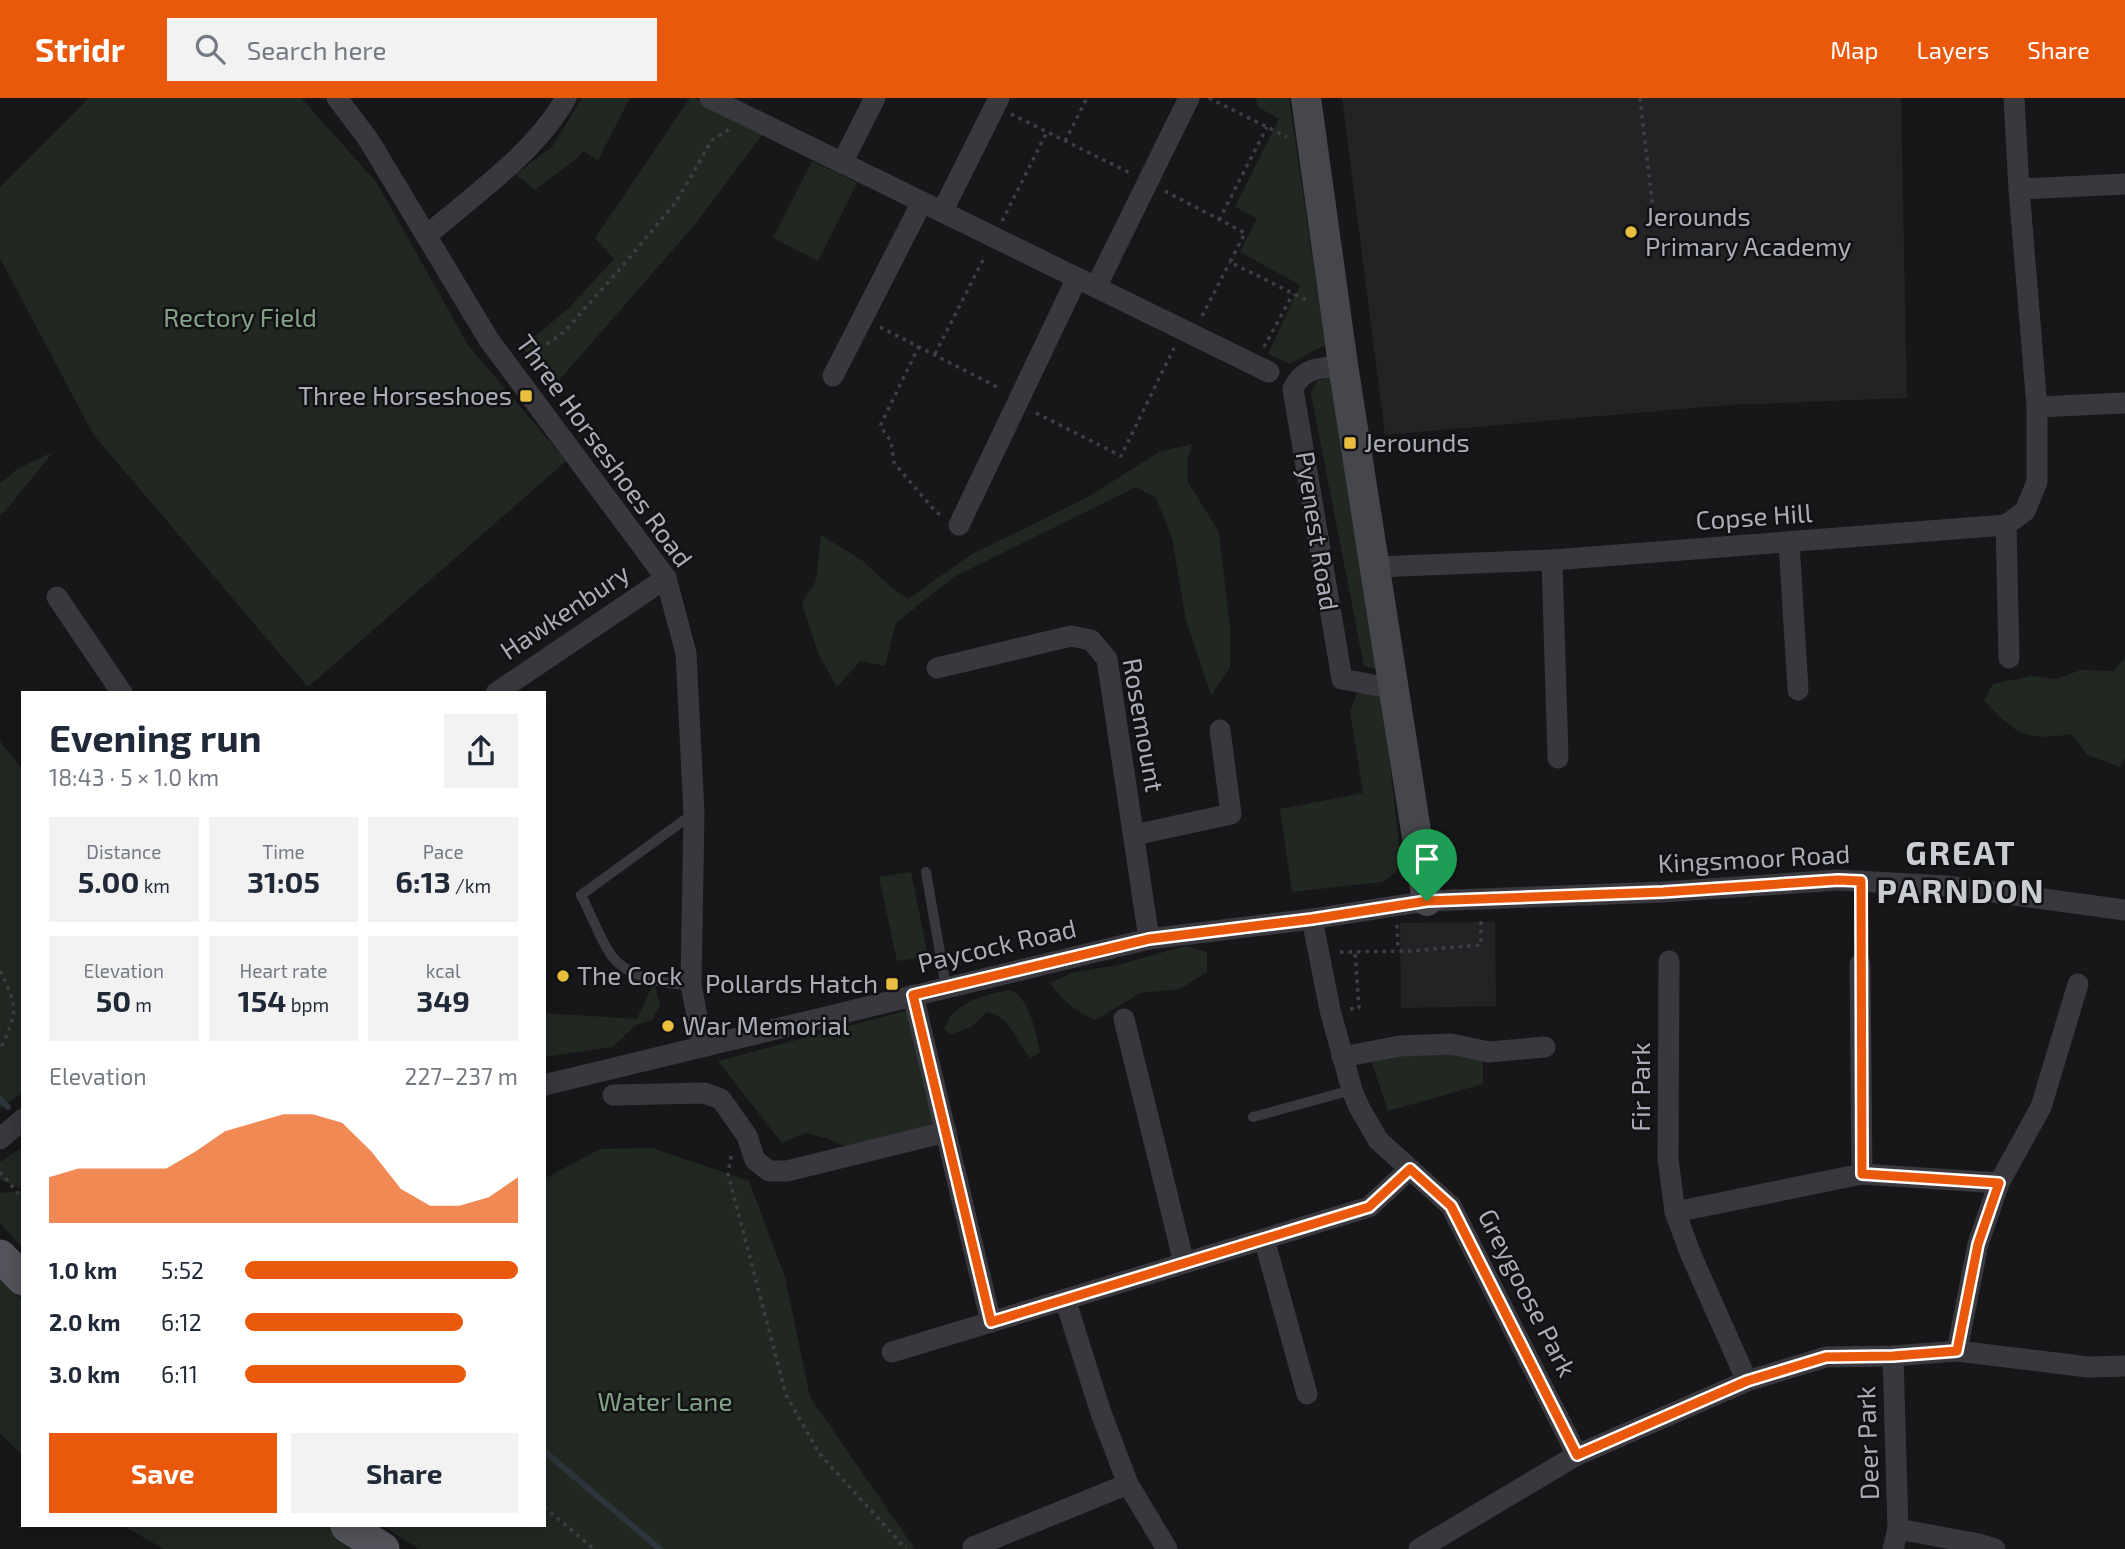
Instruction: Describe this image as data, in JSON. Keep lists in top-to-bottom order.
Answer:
{
  "streets": {
    "street": [
      "Three Horseshoes Road",
      "Copse Hill",
      "Pyenest Road",
      "Hawkenbury",
      "Rosemount",
      "Kingsmoor Road",
      "Paycock Road",
      "Fir Park",
      "Greygoose Park",
      "Deer Park"
    ]
  },
  "crossings": [
    ["Three Horseshoes Road", "Hawkenbury"],
    ["Three Horseshoes Road", "Paycock Road"],
    ["Copse Hill", "Pyenest Road"],
    ["Pyenest Road", "Kingsmoor Road"],
    ["Pyenest Road", "Paycock Road"],
    ["Rosemount", "Paycock Road"],
    ["Kingsmoor Road", "Paycock Road"],
    ["Paycock Road", "Greygoose Park"]
  ],
  "districts": ["GREAT PARNDON"],
  "parks": ["Rectory Field", "Water Lane"],
  "places": {
    "other": ["Jerounds Primary Academy", "The Cock", "War Memorial"],
    "transit": ["Three Horseshoes", "Jerounds", "Pollards Hatch"]
  },
  "page": {
    "header": "Stridr",
    "search": "Search here",
    "nav": ["Map", "Layers", "Share"],
    "heading": ["Evening run", "18:43 · 5 × 1.0 km"],
    "stats": [
      ["Distance", "5.00 km"],
      ["Time", "31:05"],
      ["Pace", "6:13 /km"],
      ["Elevation", "50 m"],
      ["Heart rate", "154 bpm"],
      ["kcal", "349"]
    ],
    "chart": ["Elevation", "227–237 m"],
    "list": [
      {
        "name": "1.0 km",
        "note": "5:52"
      },
      {
        "name": "2.0 km",
        "note": "6:12"
      },
      {
        "name": "3.0 km",
        "note": "6:11"
      }
    ],
    "buttons": ["Save", "Share"]
  }
}
